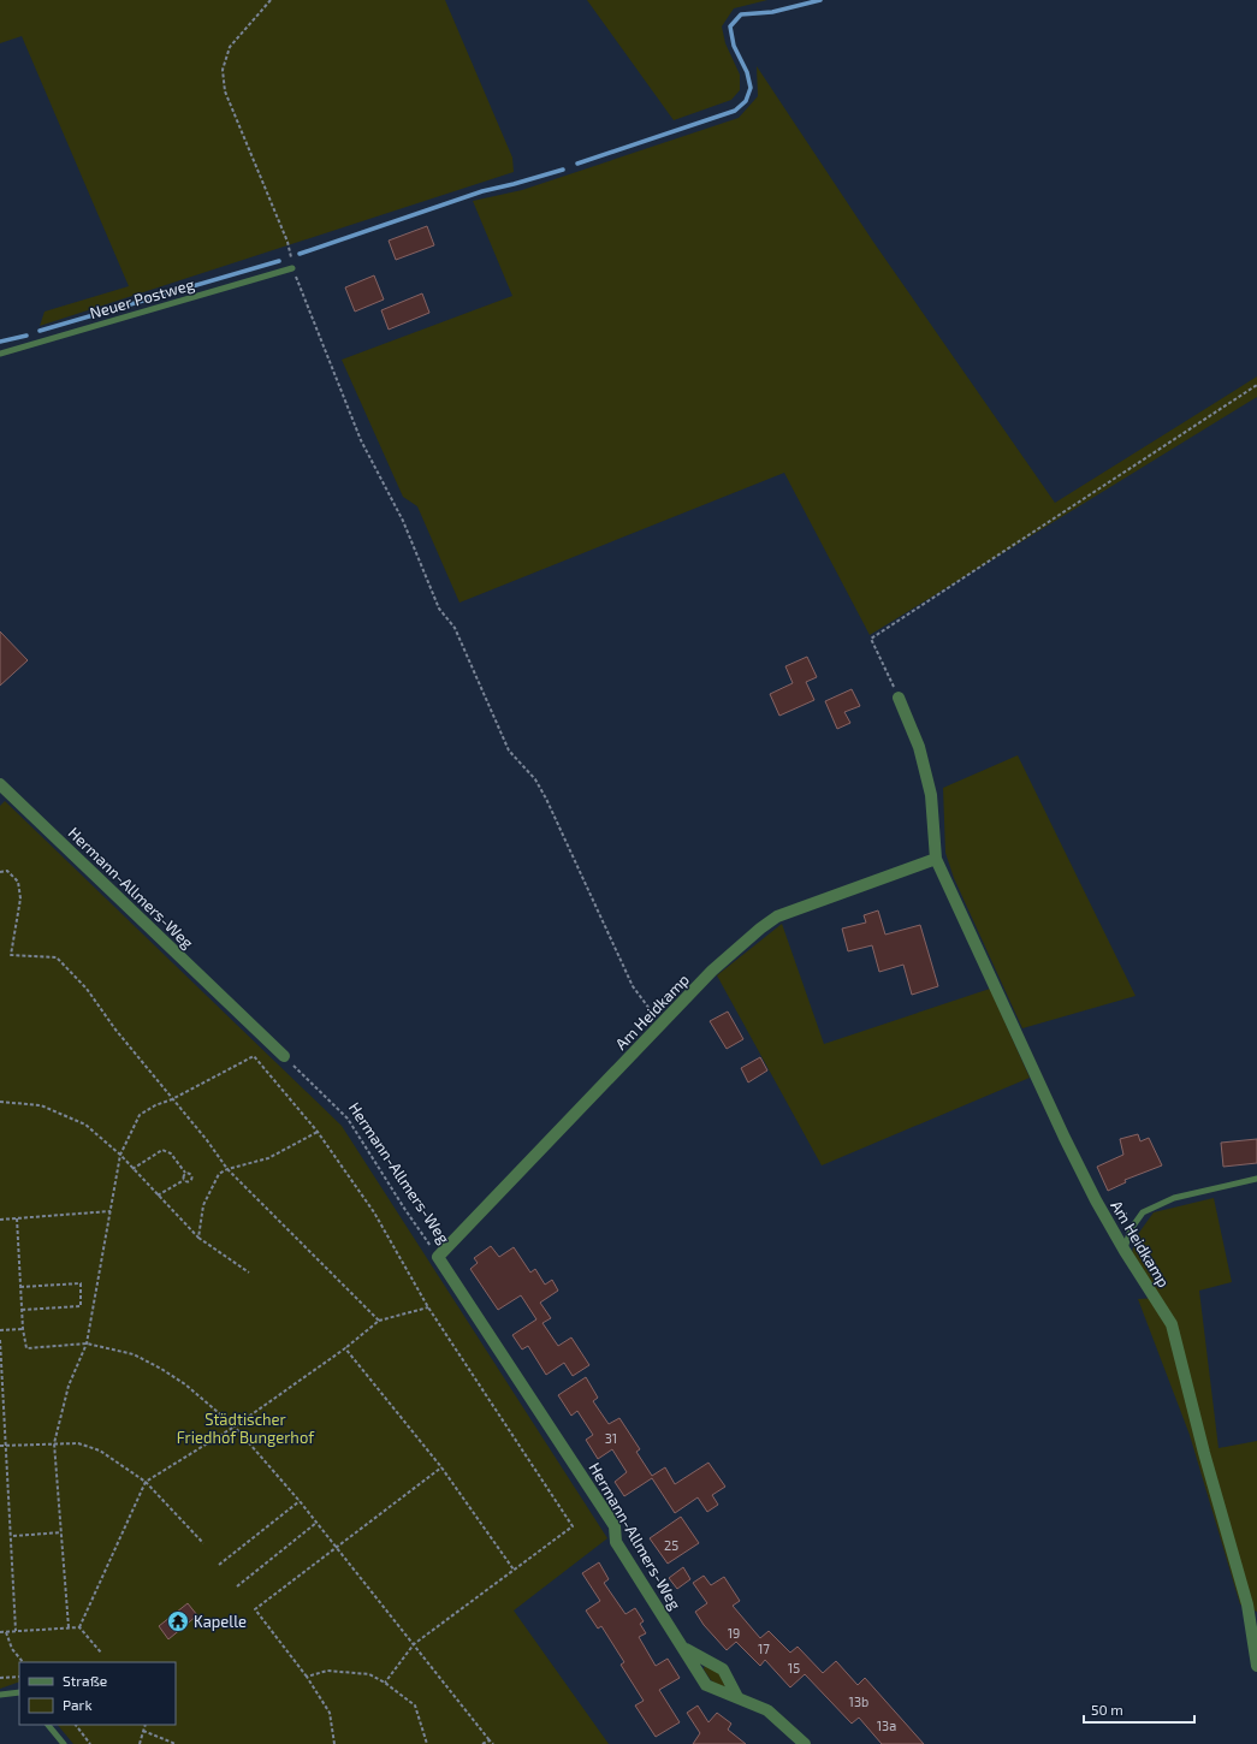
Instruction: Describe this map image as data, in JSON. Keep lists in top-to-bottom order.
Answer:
{
  "streets": {
    "street": ["Hermann-Allmers-Weg", "Am Heidkamp"],
    "lane": ["Neuer Postweg"]
  },
  "crossings": [
    ["Hermann-Allmers-Weg", "Am Heidkamp"]
  ],
  "parks": ["Städtischer Friedhof Bungerhof"],
  "places": {
    "temple": ["Kapelle"]
  },
  "house_numbers": [
    "31",
    "25",
    "19",
    "17",
    "15",
    "13b",
    "13a"
  ],
  "legend": ["Straße", "Park"],
  "scale_bar": "50 m"
}
